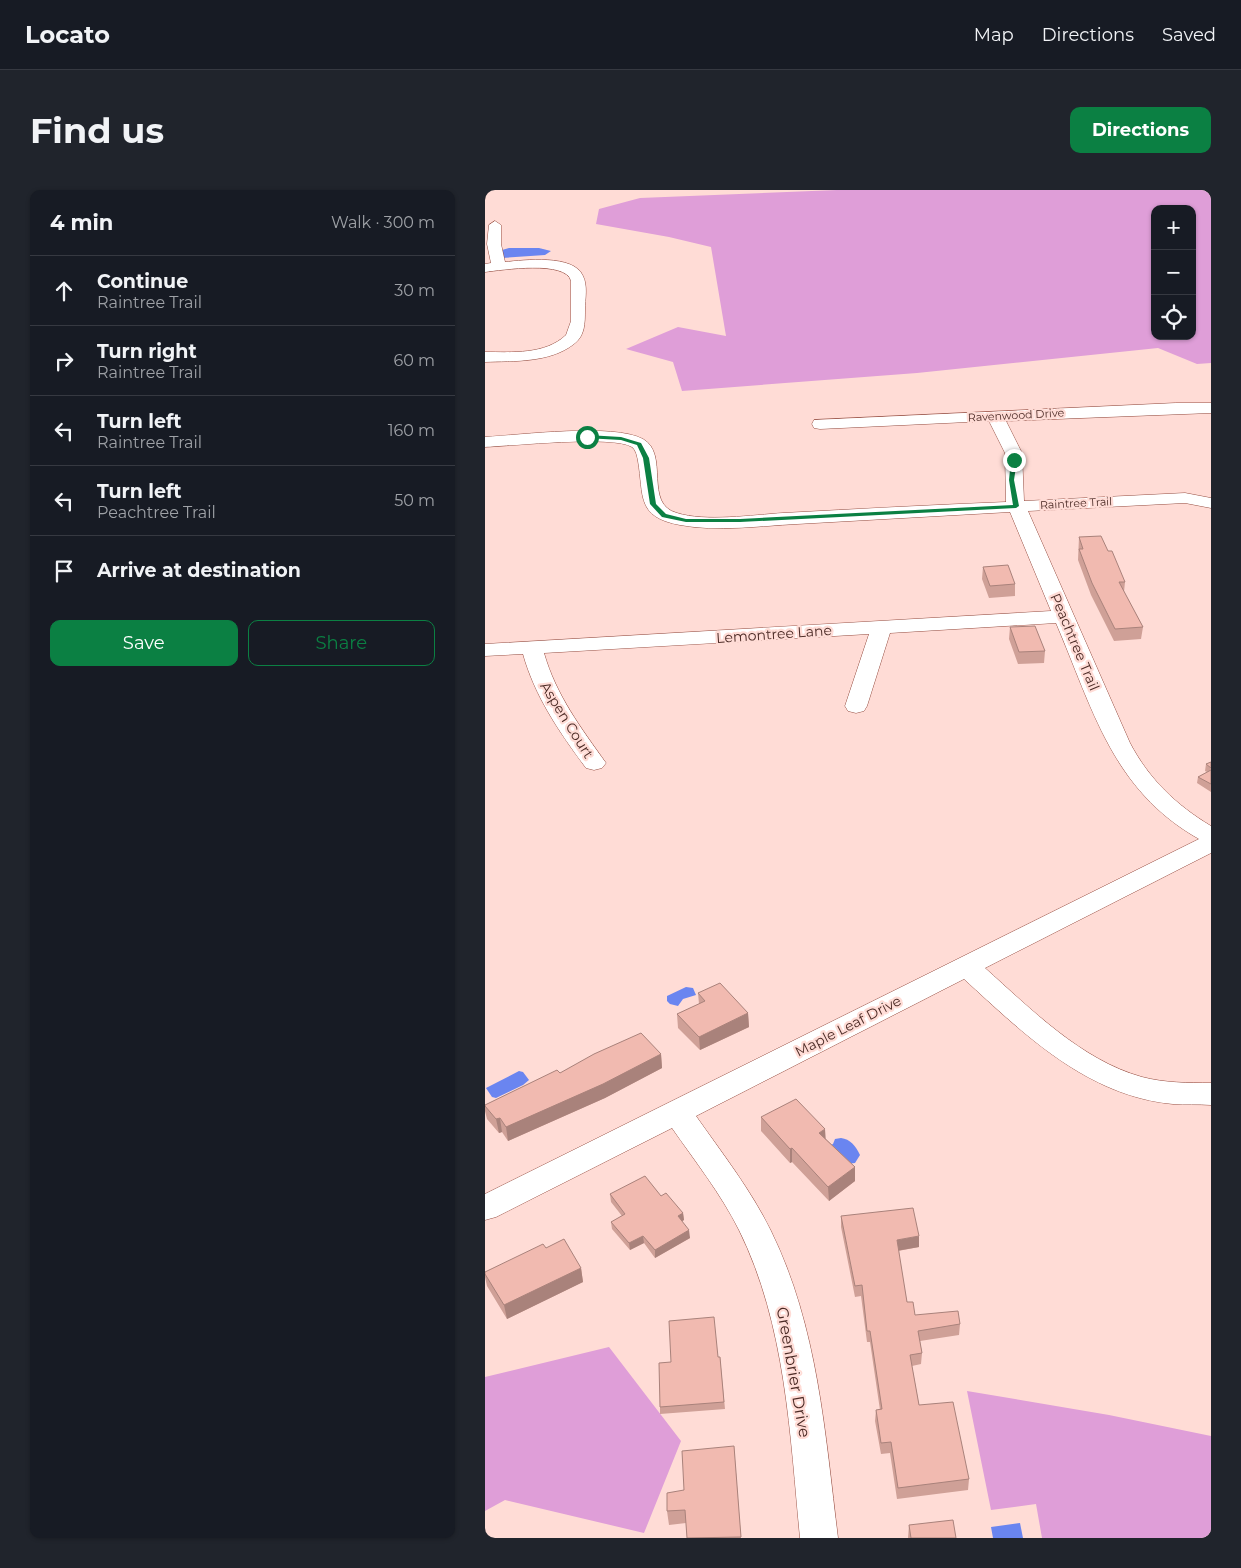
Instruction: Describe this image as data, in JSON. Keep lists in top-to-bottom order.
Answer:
{
  "streets": {
    "street": [
      "Ravenwood Drive",
      "Raintree Trail",
      "Lemontree Lane",
      "Peachtree Trail",
      "Aspen Court",
      "Maple Leaf Drive",
      "Greenbrier Drive"
    ]
  },
  "crossings": [
    ["Ravenwood Drive", "Peachtree Trail"],
    ["Raintree Trail", "Peachtree Trail"],
    ["Lemontree Lane", "Peachtree Trail"],
    ["Lemontree Lane", "Aspen Court"],
    ["Maple Leaf Drive", "Greenbrier Drive"]
  ],
  "page": {
    "header": "Locato",
    "nav": ["Map", "Directions", "Saved"],
    "buttons": [
      "Directions",
      ["Save", "Share"]
    ],
    "title": "Find us",
    "heading": ["4 min", "Walk · 300 m"],
    "map_buttons": ["+", "−"],
    "list": [
      ["Continue", "Raintree Trail", "30 m"],
      ["Turn right", "Raintree Trail", "60 m"],
      ["Turn left", "Raintree Trail", "160 m"],
      ["Turn left", "Peachtree Trail", "50 m"],
      "Arrive at destination"
    ]
  }
}
